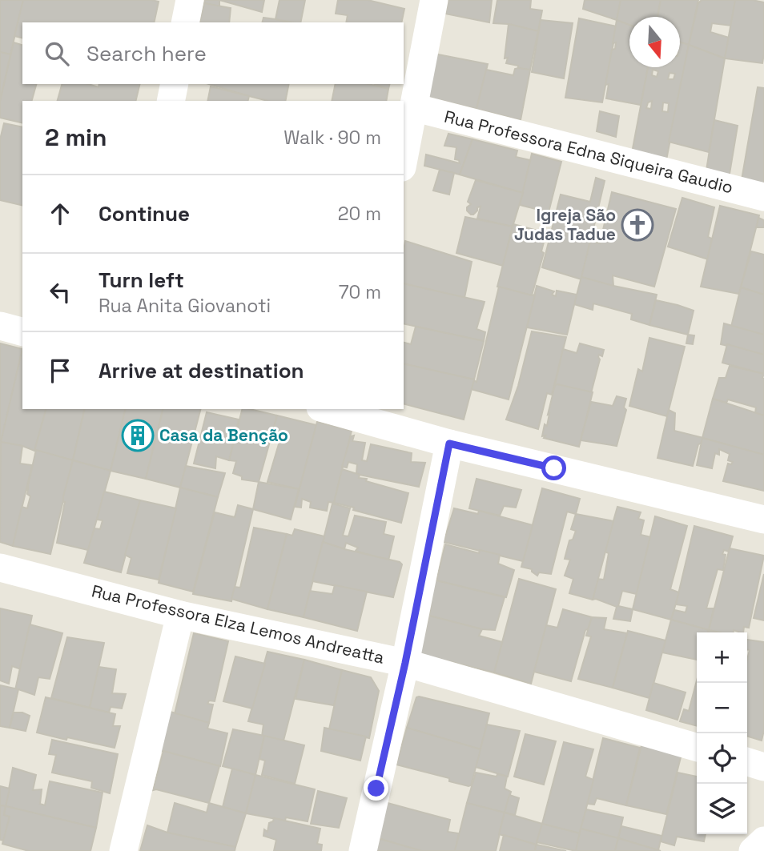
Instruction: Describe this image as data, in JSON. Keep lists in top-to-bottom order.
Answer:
{
  "streets": {
    "street": ["Rua Professora Edna Siqueira Gaudio", "Rua Professora Elza Lemos Andreatta"]
  },
  "places": {
    "church": ["Igreja São Judas Tadue"],
    "building": ["Casa da Benção"]
  },
  "north": "bottom",
  "page": {
    "search": "Search here",
    "heading": ["2 min", "Walk · 90 m"],
    "list": [
      ["Continue", "20 m"],
      ["Turn left", "Rua Anita Giovanoti", "70 m"],
      "Arrive at destination"
    ],
    "map_buttons": ["+", "−"]
  }
}
